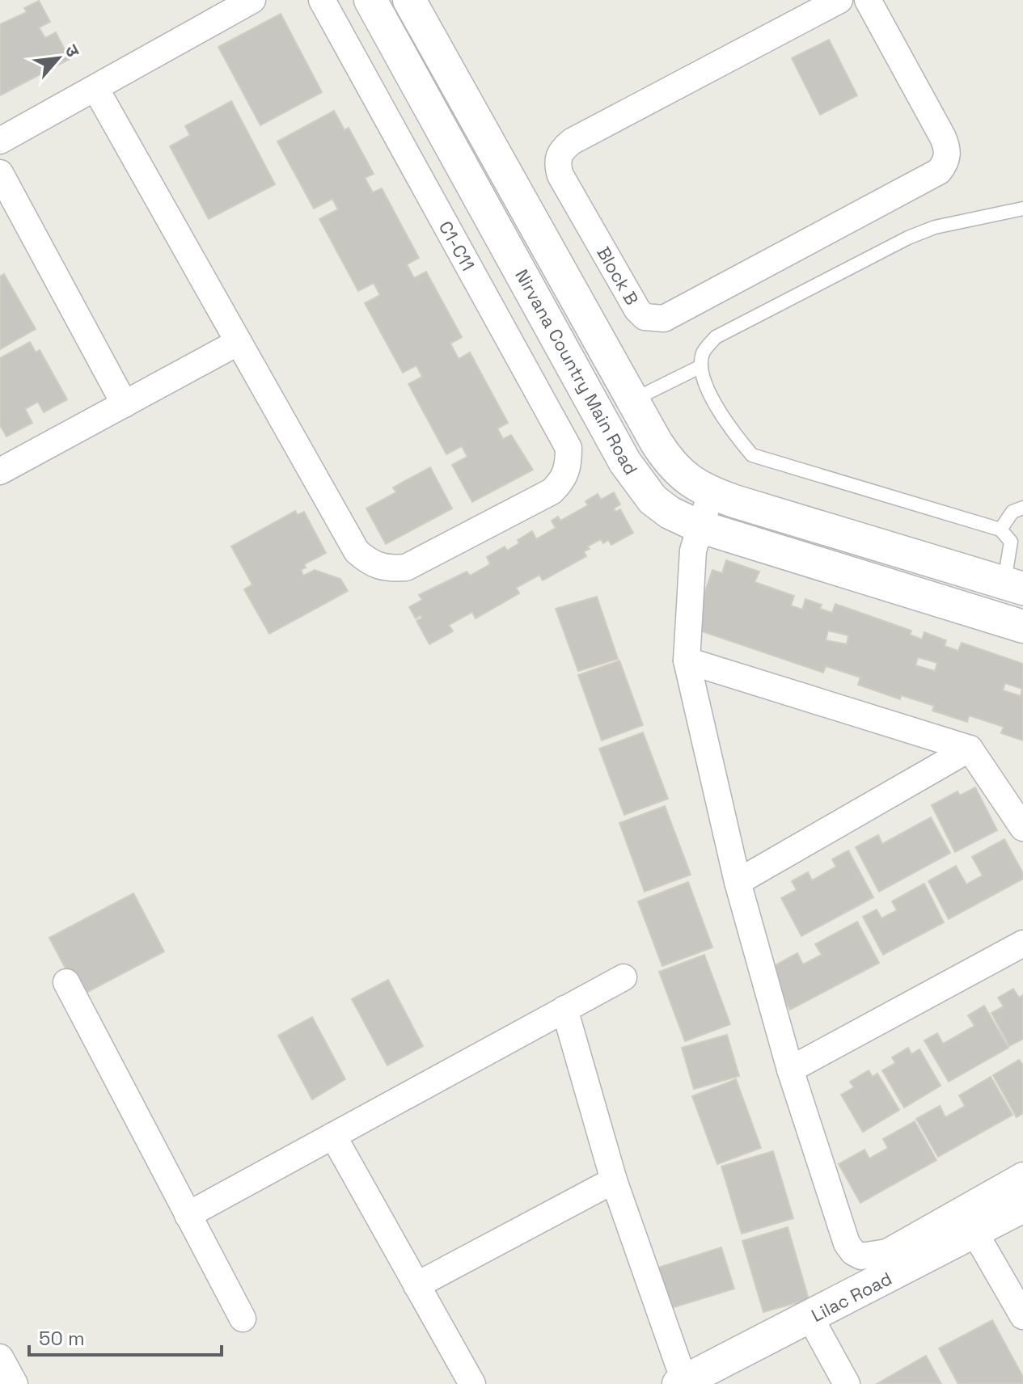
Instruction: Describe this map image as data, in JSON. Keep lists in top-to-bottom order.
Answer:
{
  "streets": {
    "street": [
      "C1-C11",
      "Block B",
      "Nirvana Country Main Road",
      "Lilac Road"
    ]
  },
  "scale_bar": "50 m",
  "north": "top right"
}
